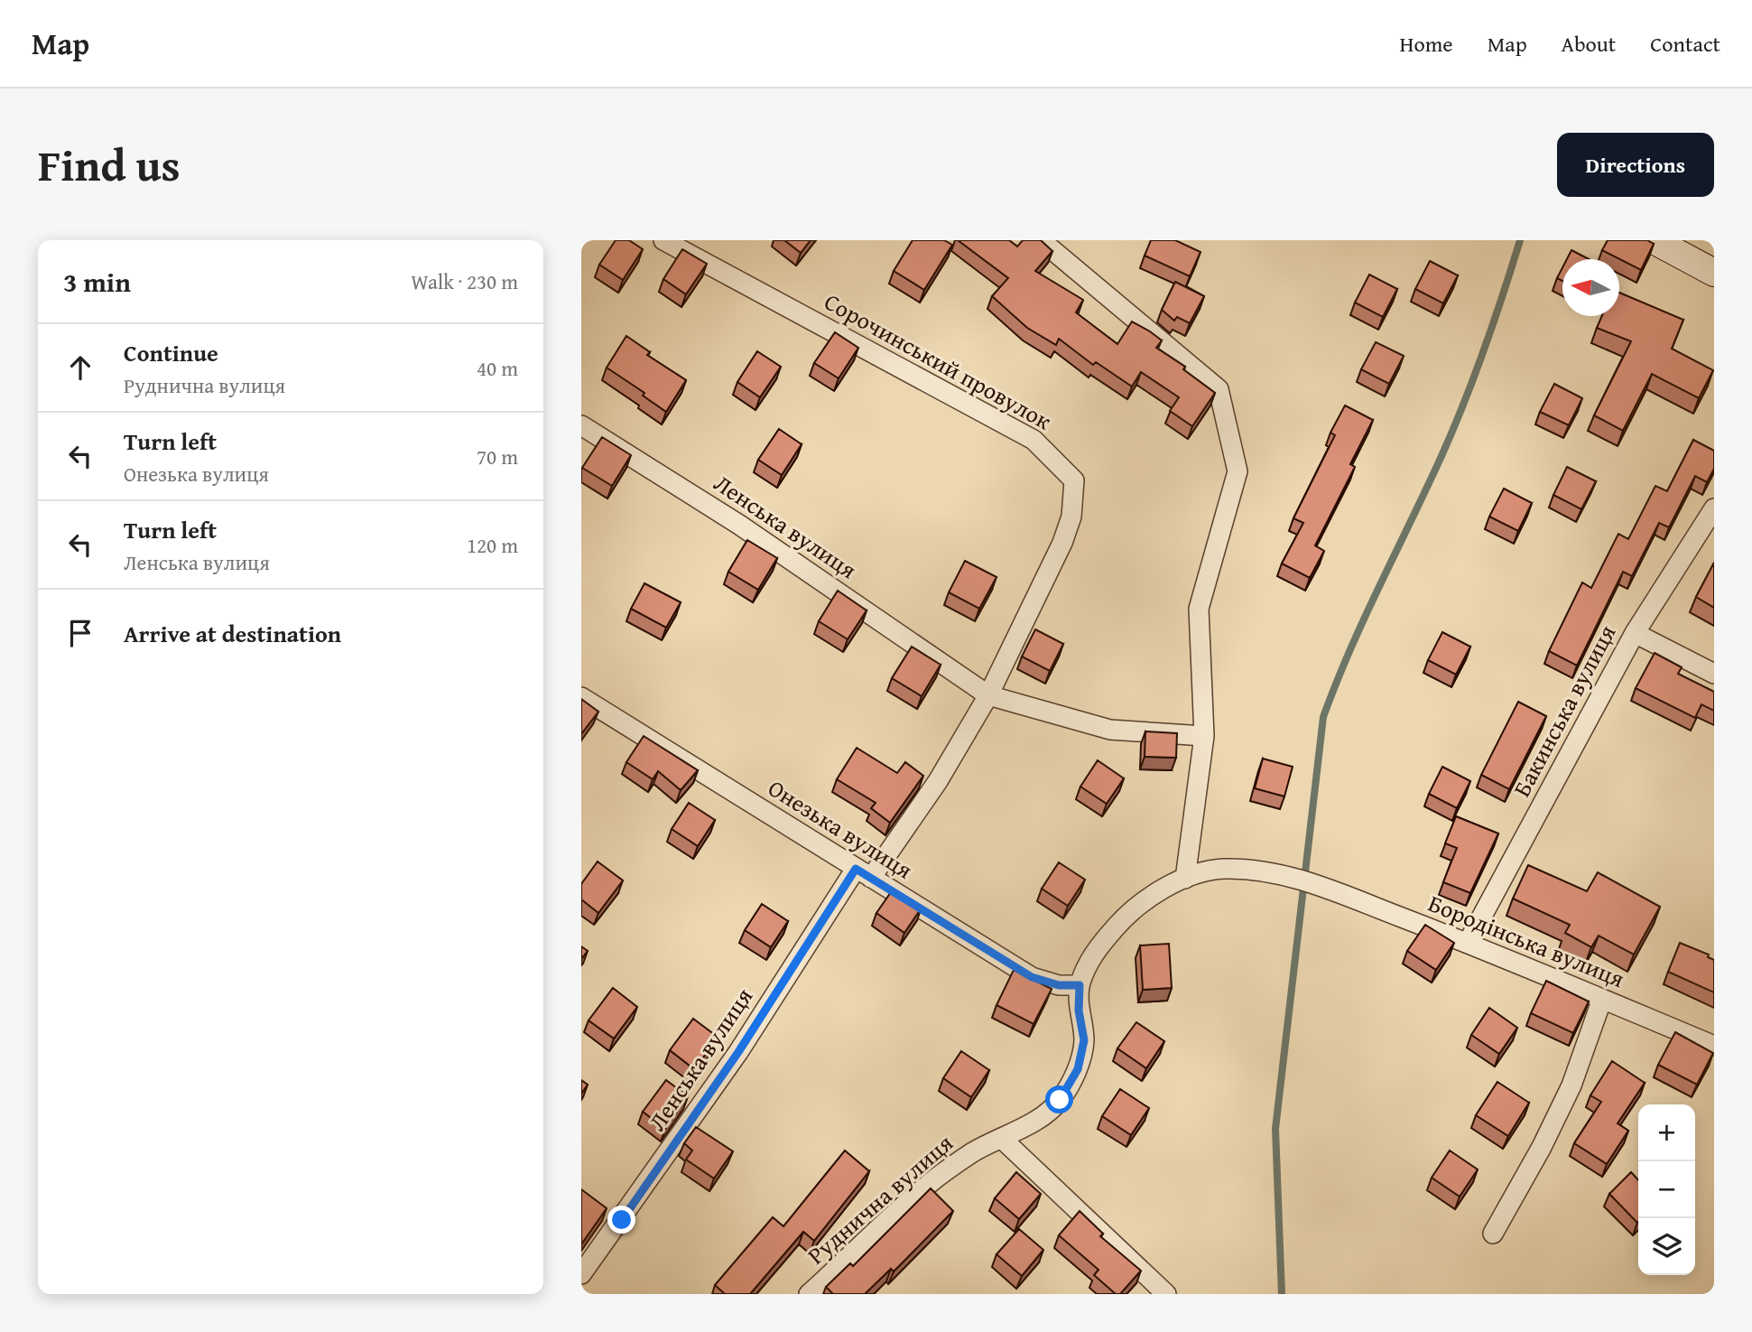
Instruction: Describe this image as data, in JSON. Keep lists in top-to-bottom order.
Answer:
{
  "streets": {
    "street": [
      "Сорочинський провулок",
      "Ленська вулиця",
      "Бакинська вулиця",
      "Онезька вулиця",
      "Бородінська вулиця",
      "Руднична вулиця"
    ]
  },
  "crossings": [
    ["Сорочинський провулок", "Ленська вулиця"],
    ["Ленська вулиця", "Онезька вулиця"],
    ["Бакинська вулиця", "Бородінська вулиця"],
    ["Онезька вулиця", "Руднична вулиця"],
    ["Бородінська вулиця", "Руднична вулиця"]
  ],
  "north": "left",
  "page": {
    "header": "Map",
    "nav": [
      "Home",
      "Map",
      "About",
      "Contact"
    ],
    "title": "Find us",
    "buttons": "Directions",
    "heading": ["3 min", "Walk · 230 m"],
    "list": [
      ["Continue", "Руднична вулиця", "40 m"],
      ["Turn left", "Онезька вулиця", "70 m"],
      ["Turn left", "Ленська вулиця", "120 m"],
      "Arrive at destination"
    ],
    "map_buttons": ["+", "−"]
  }
}
